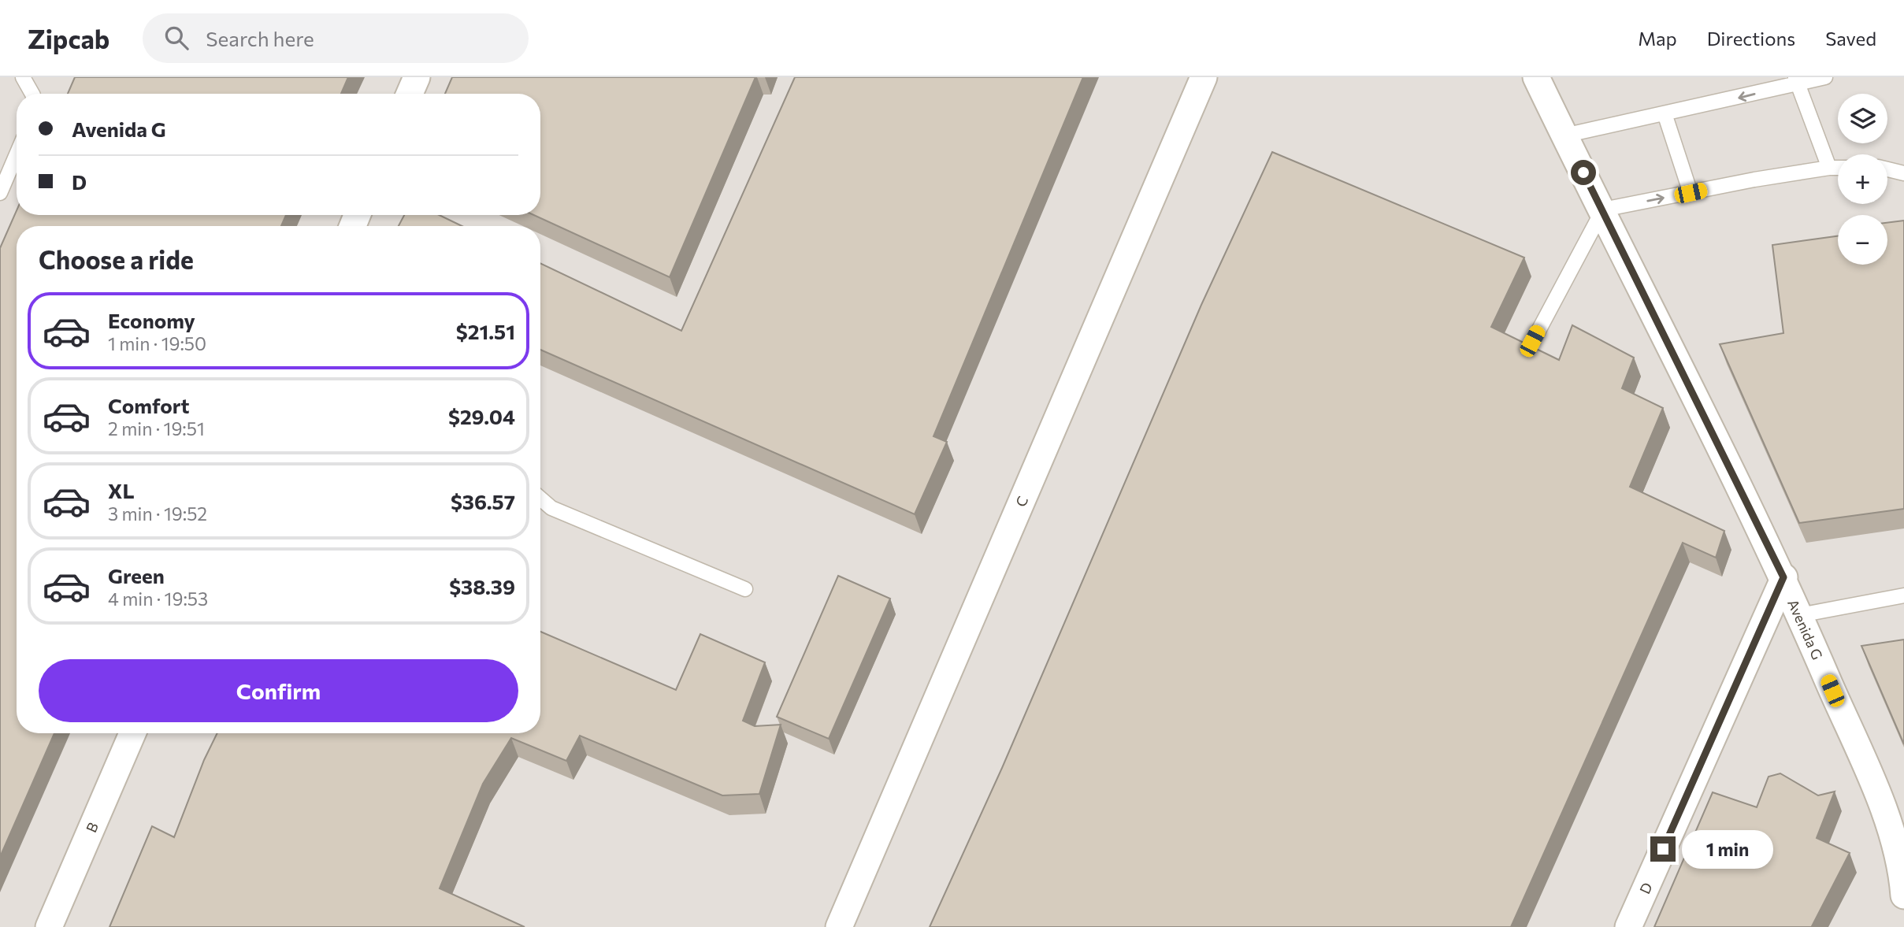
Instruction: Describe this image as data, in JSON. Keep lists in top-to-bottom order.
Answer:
{
  "streets": {
    "street": [
      "C",
      "Avenida G",
      "B",
      "D"
    ]
  },
  "crossings": [
    ["Avenida G", "D"]
  ],
  "page": {
    "header": "Zipcab",
    "search": "Search here",
    "nav": ["Map", "Directions", "Saved"],
    "map_buttons": ["+", "−"],
    "banner": ["Avenida G", "D"],
    "heading": "Choose a ride",
    "list": [
      {
        "name": "Economy",
        "note": "1 min · 19:50",
        "value": "$21.51"
      },
      {
        "name": "Comfort",
        "note": "2 min · 19:51",
        "value": "$29.04"
      },
      {
        "name": "XL",
        "note": "3 min · 19:52",
        "value": "$36.57"
      },
      {
        "name": "Green",
        "note": "4 min · 19:53",
        "value": "$38.39"
      }
    ],
    "buttons": "Confirm",
    "bubble": "1 min"
  }
}
